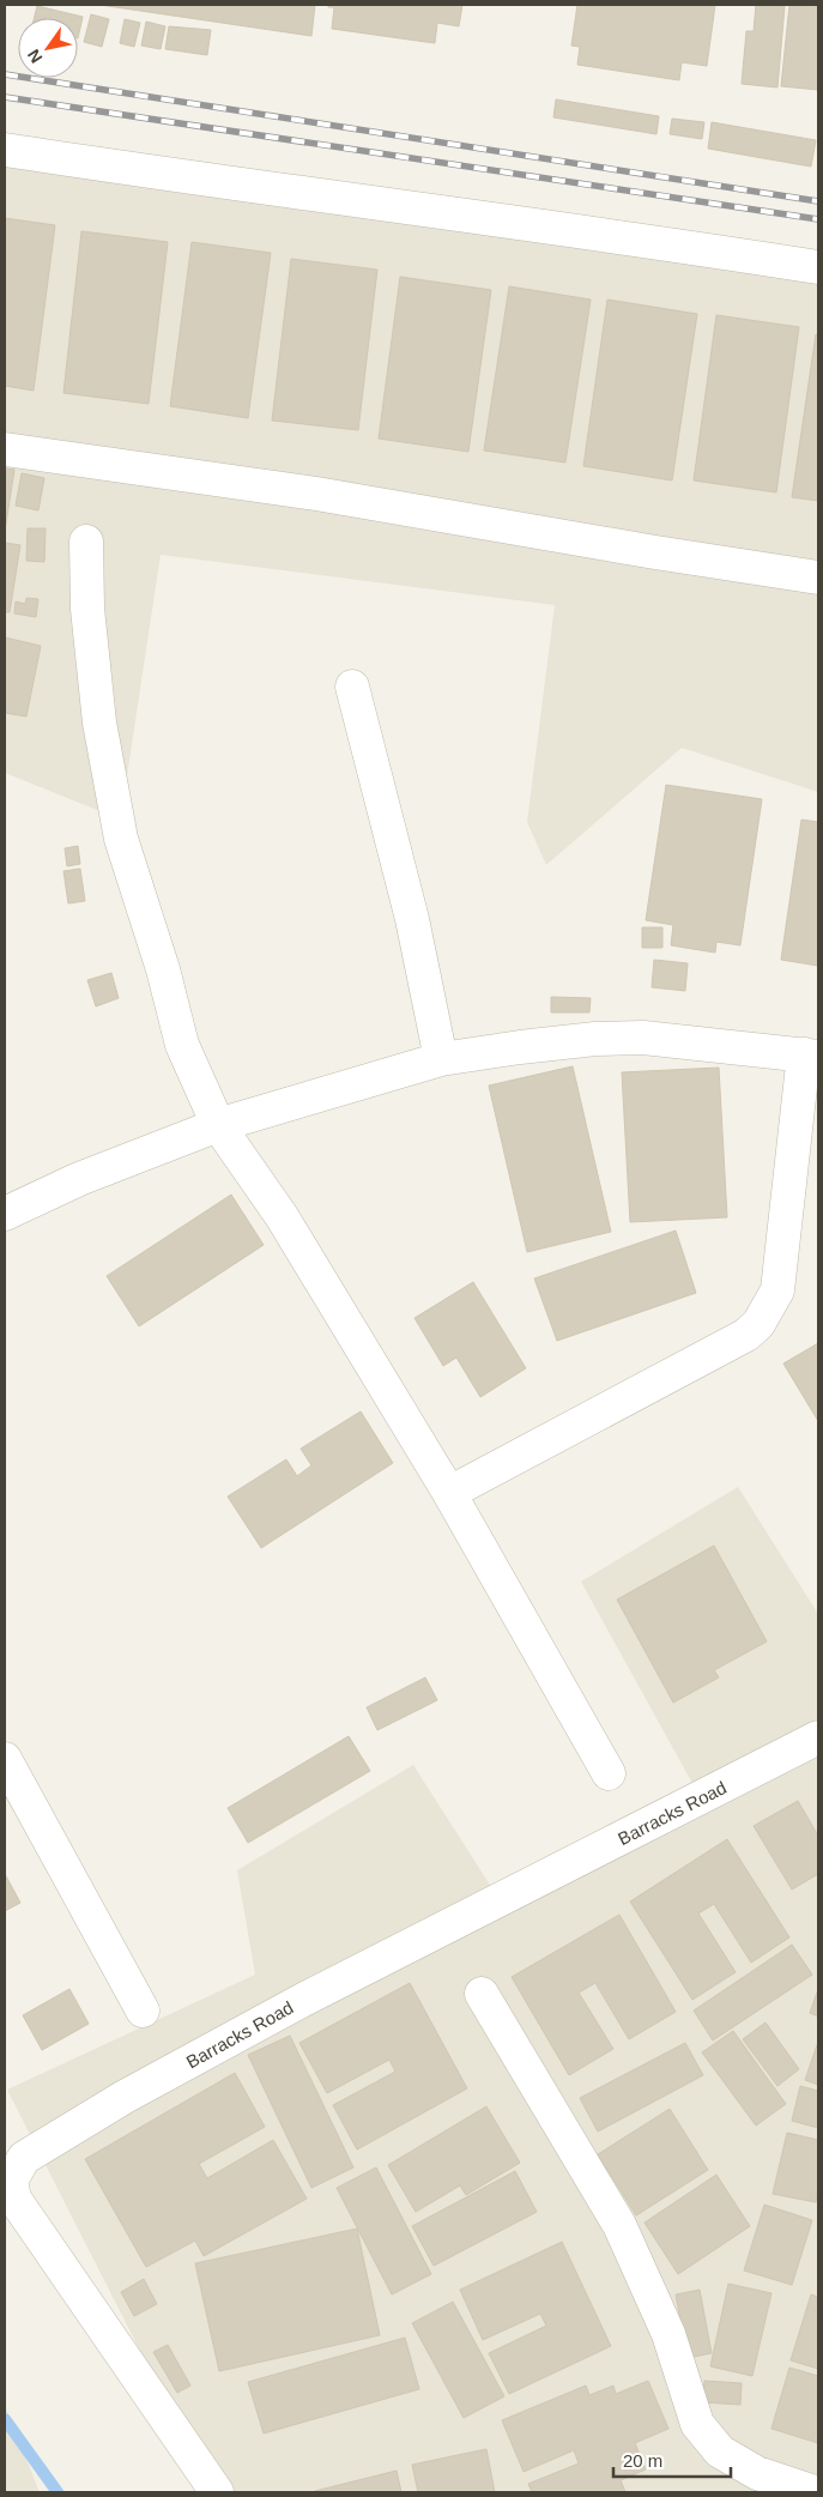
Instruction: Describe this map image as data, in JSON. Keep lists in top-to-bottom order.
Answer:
{
  "streets": {
    "street": ["Barracks Road"]
  },
  "scale_bar": "20 m",
  "north": "bottom left"
}
